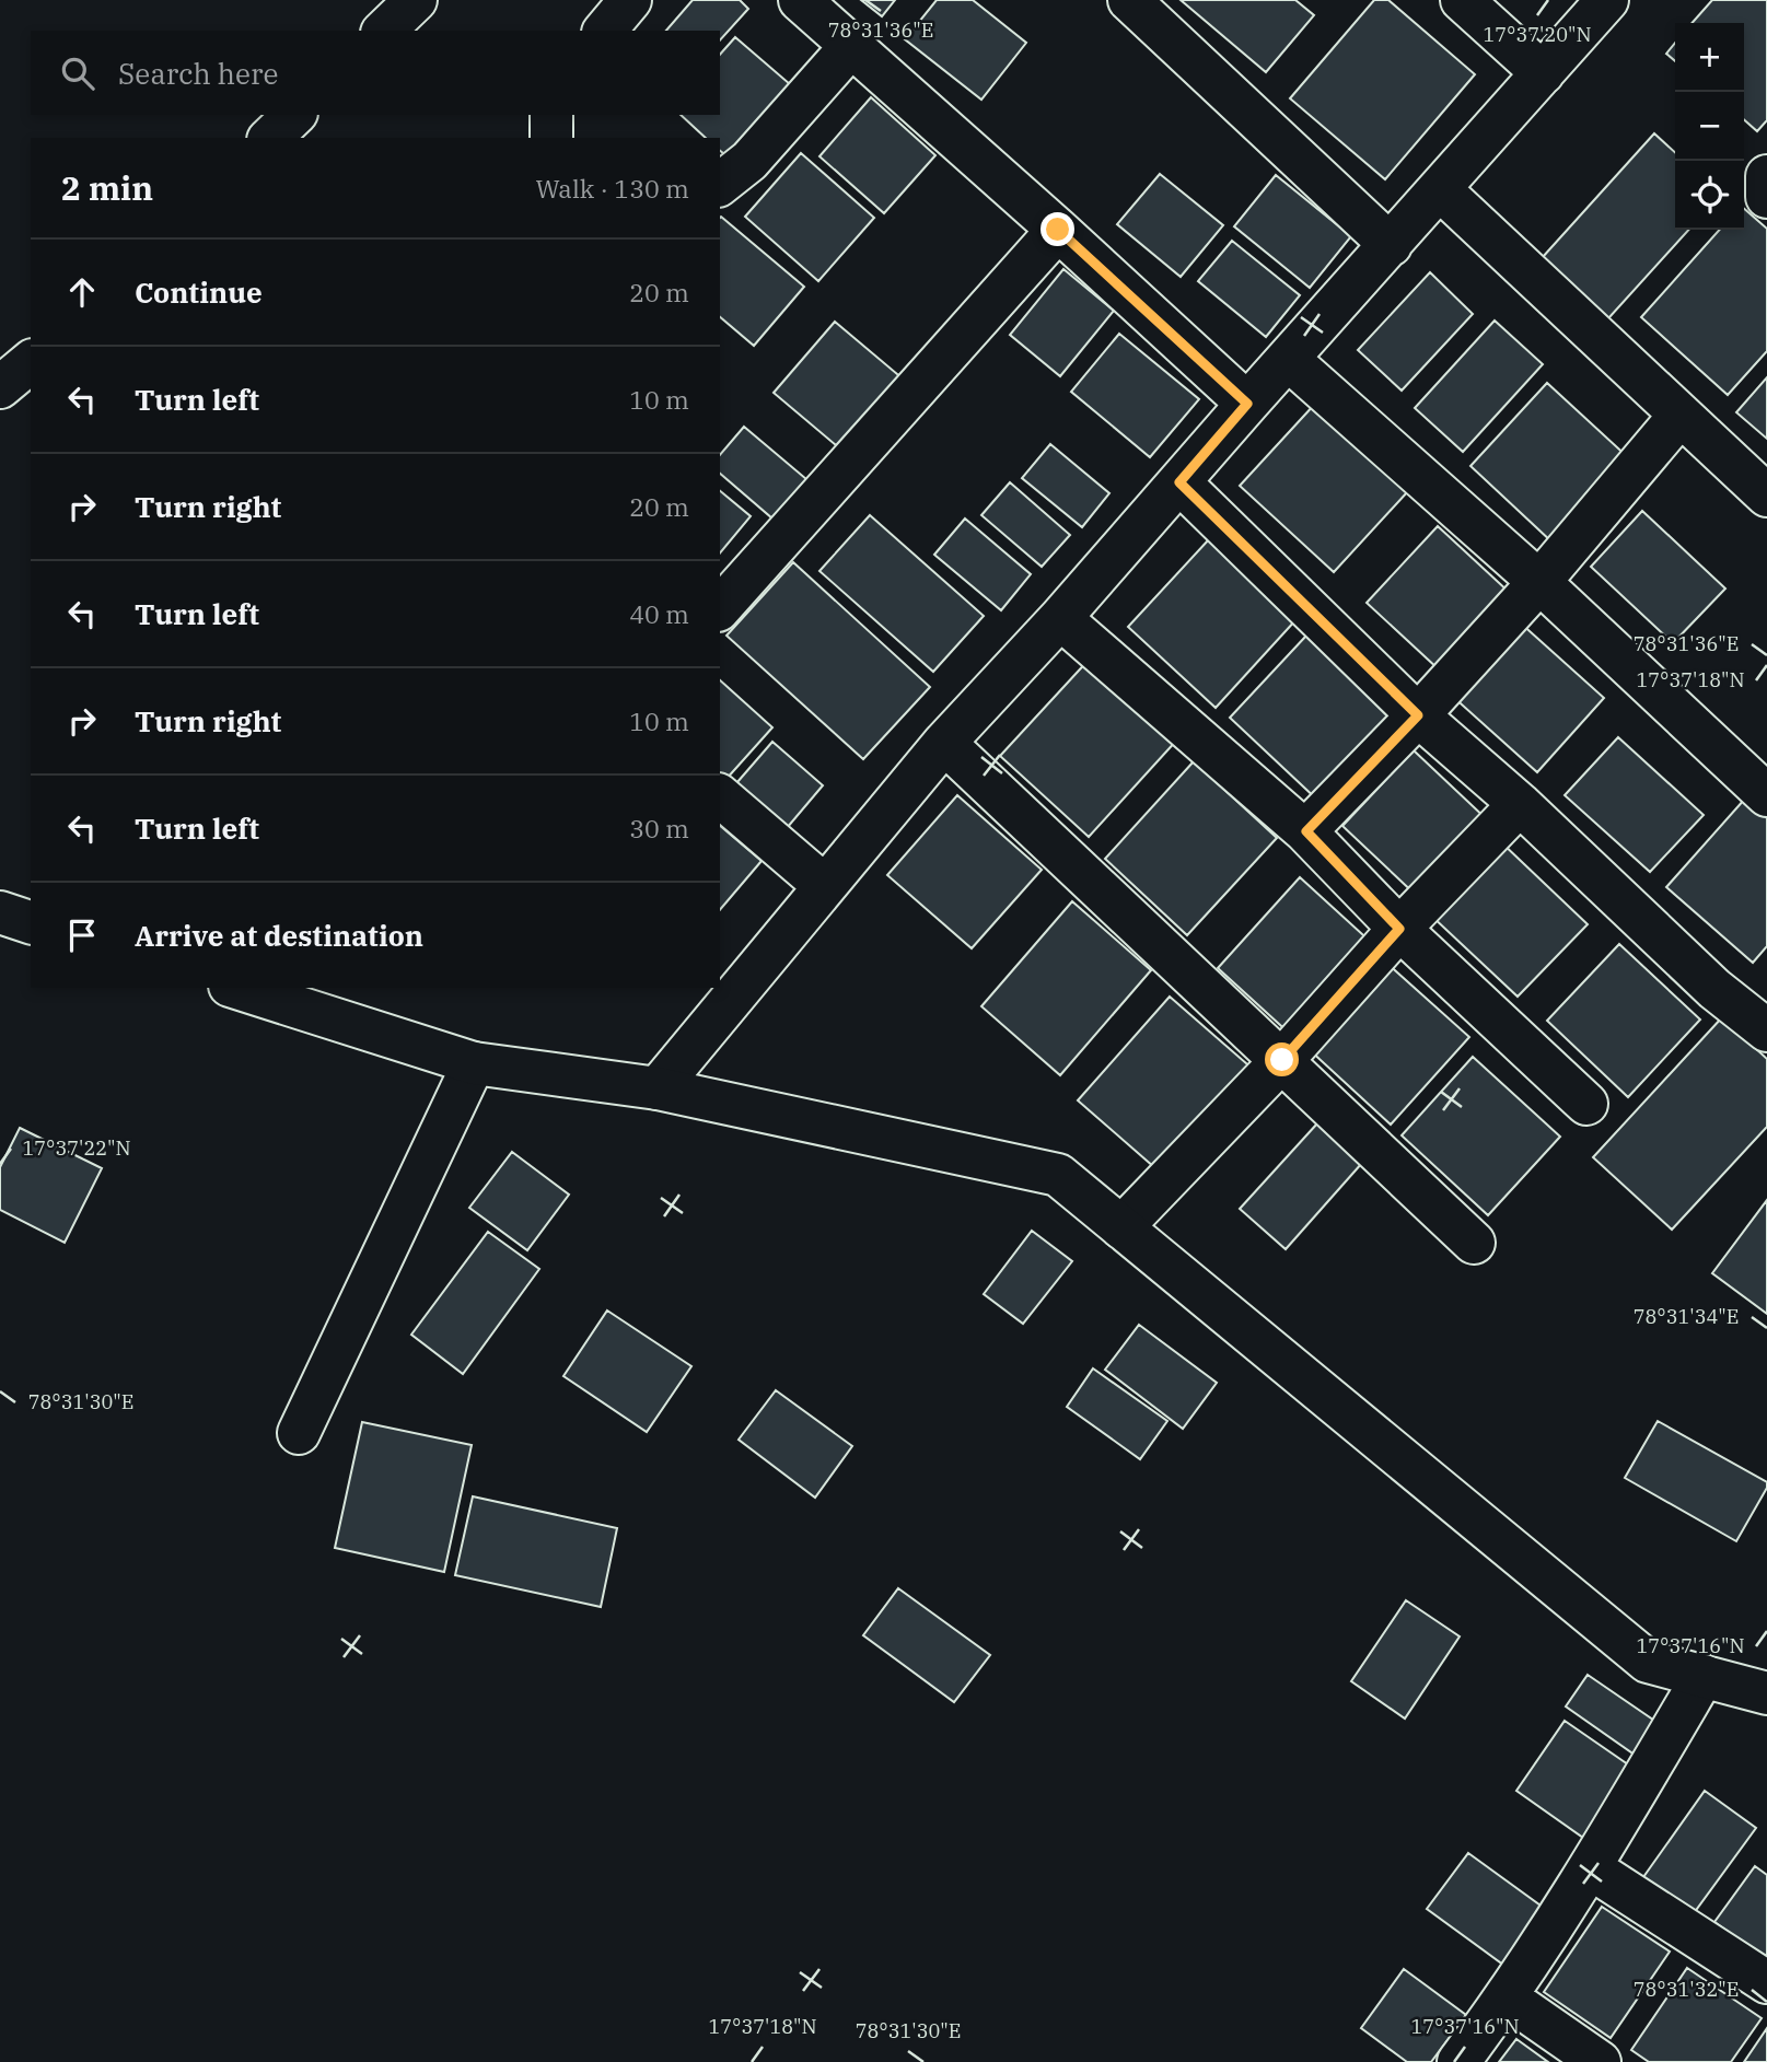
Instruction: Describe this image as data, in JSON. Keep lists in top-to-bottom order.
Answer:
{
  "page": {
    "map_buttons": ["+", "−"],
    "search": "Search here",
    "heading": ["2 min", "Walk · 130 m"],
    "list": [
      ["Continue", "20 m"],
      ["Turn left", "10 m"],
      ["Turn right", "20 m"],
      ["Turn left", "40 m"],
      ["Turn right", "10 m"],
      ["Turn left", "30 m"],
      "Arrive at destination"
    ]
  },
  "coordinates": [
    "78°31'36\"E",
    "17°37'20\"N",
    "17°37'18\"N",
    "17°37'22\"N",
    "78°31'34\"E",
    "78°31'30\"E",
    "17°37'16\"N",
    "78°31'32\"E"
  ]
}
